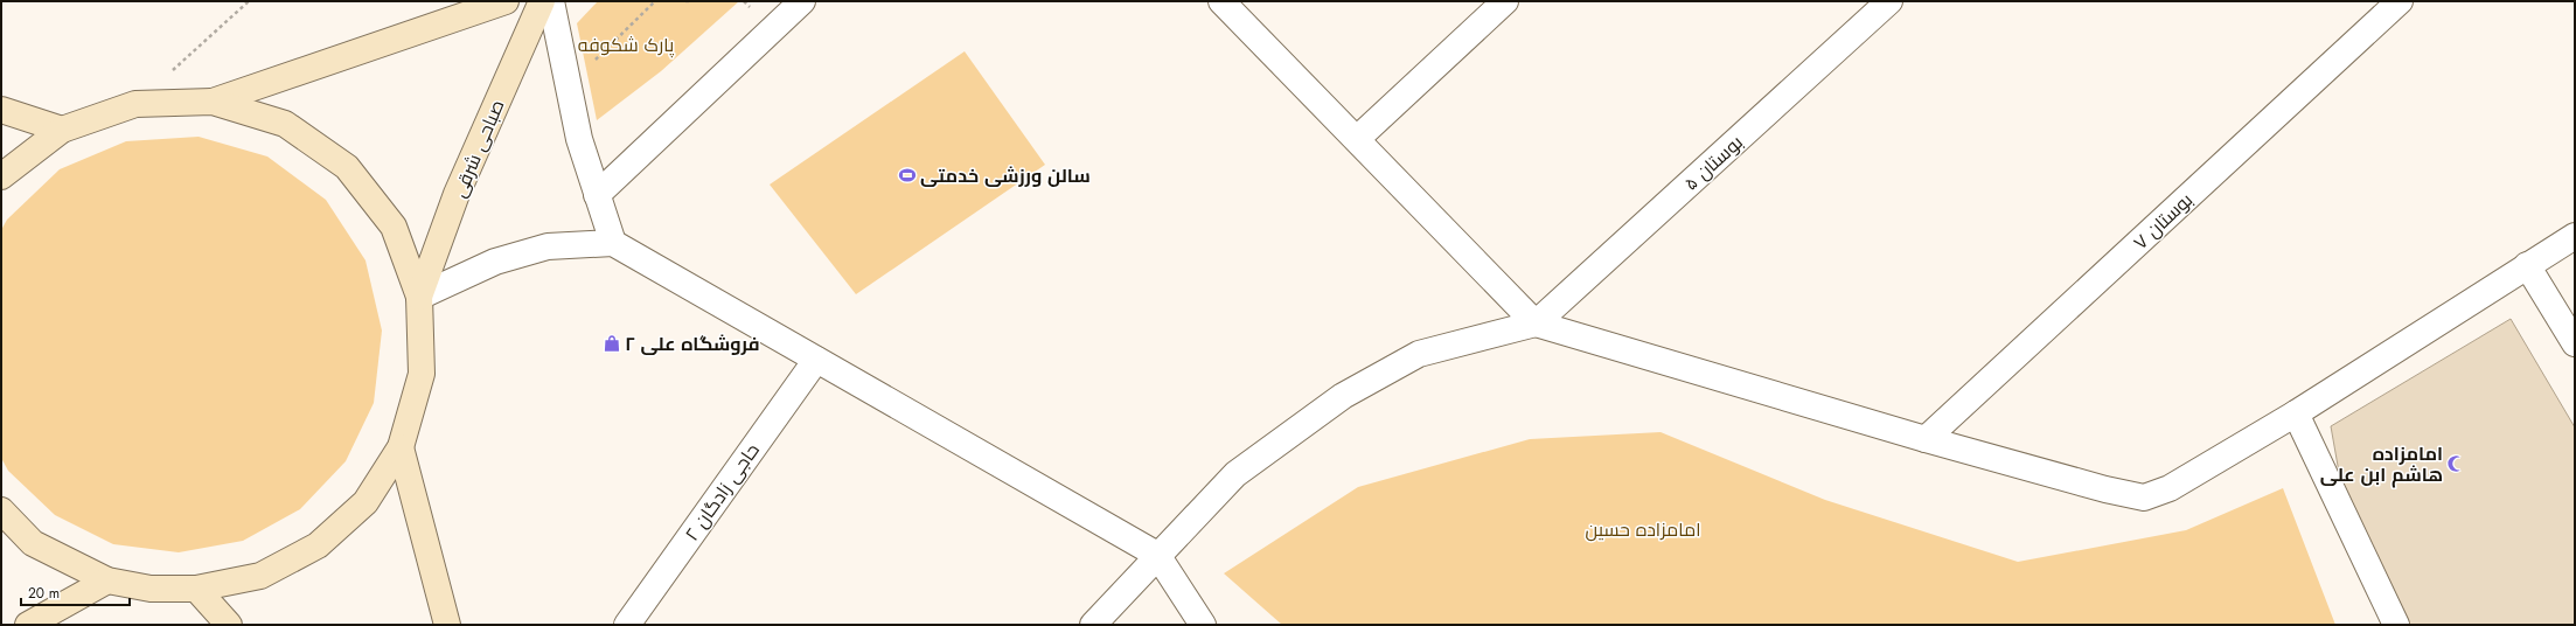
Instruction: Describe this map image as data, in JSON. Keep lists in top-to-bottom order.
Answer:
{
  "streets": {
    "main road": ["صباحی شرقی"],
    "street": ["بوستان ۵", "بوستان ۷", "حاجی زادگان ۲"]
  },
  "parks": ["پارک شکوفه", "امامزاده حسین"],
  "places": {
    "sports": ["سالن ورزشی خدمتی"],
    "shop": ["فروشگاه علی ۲"],
    "mosque": ["امامزاده هاشم ابن علی"]
  },
  "scale_bar": "20 m"
}
